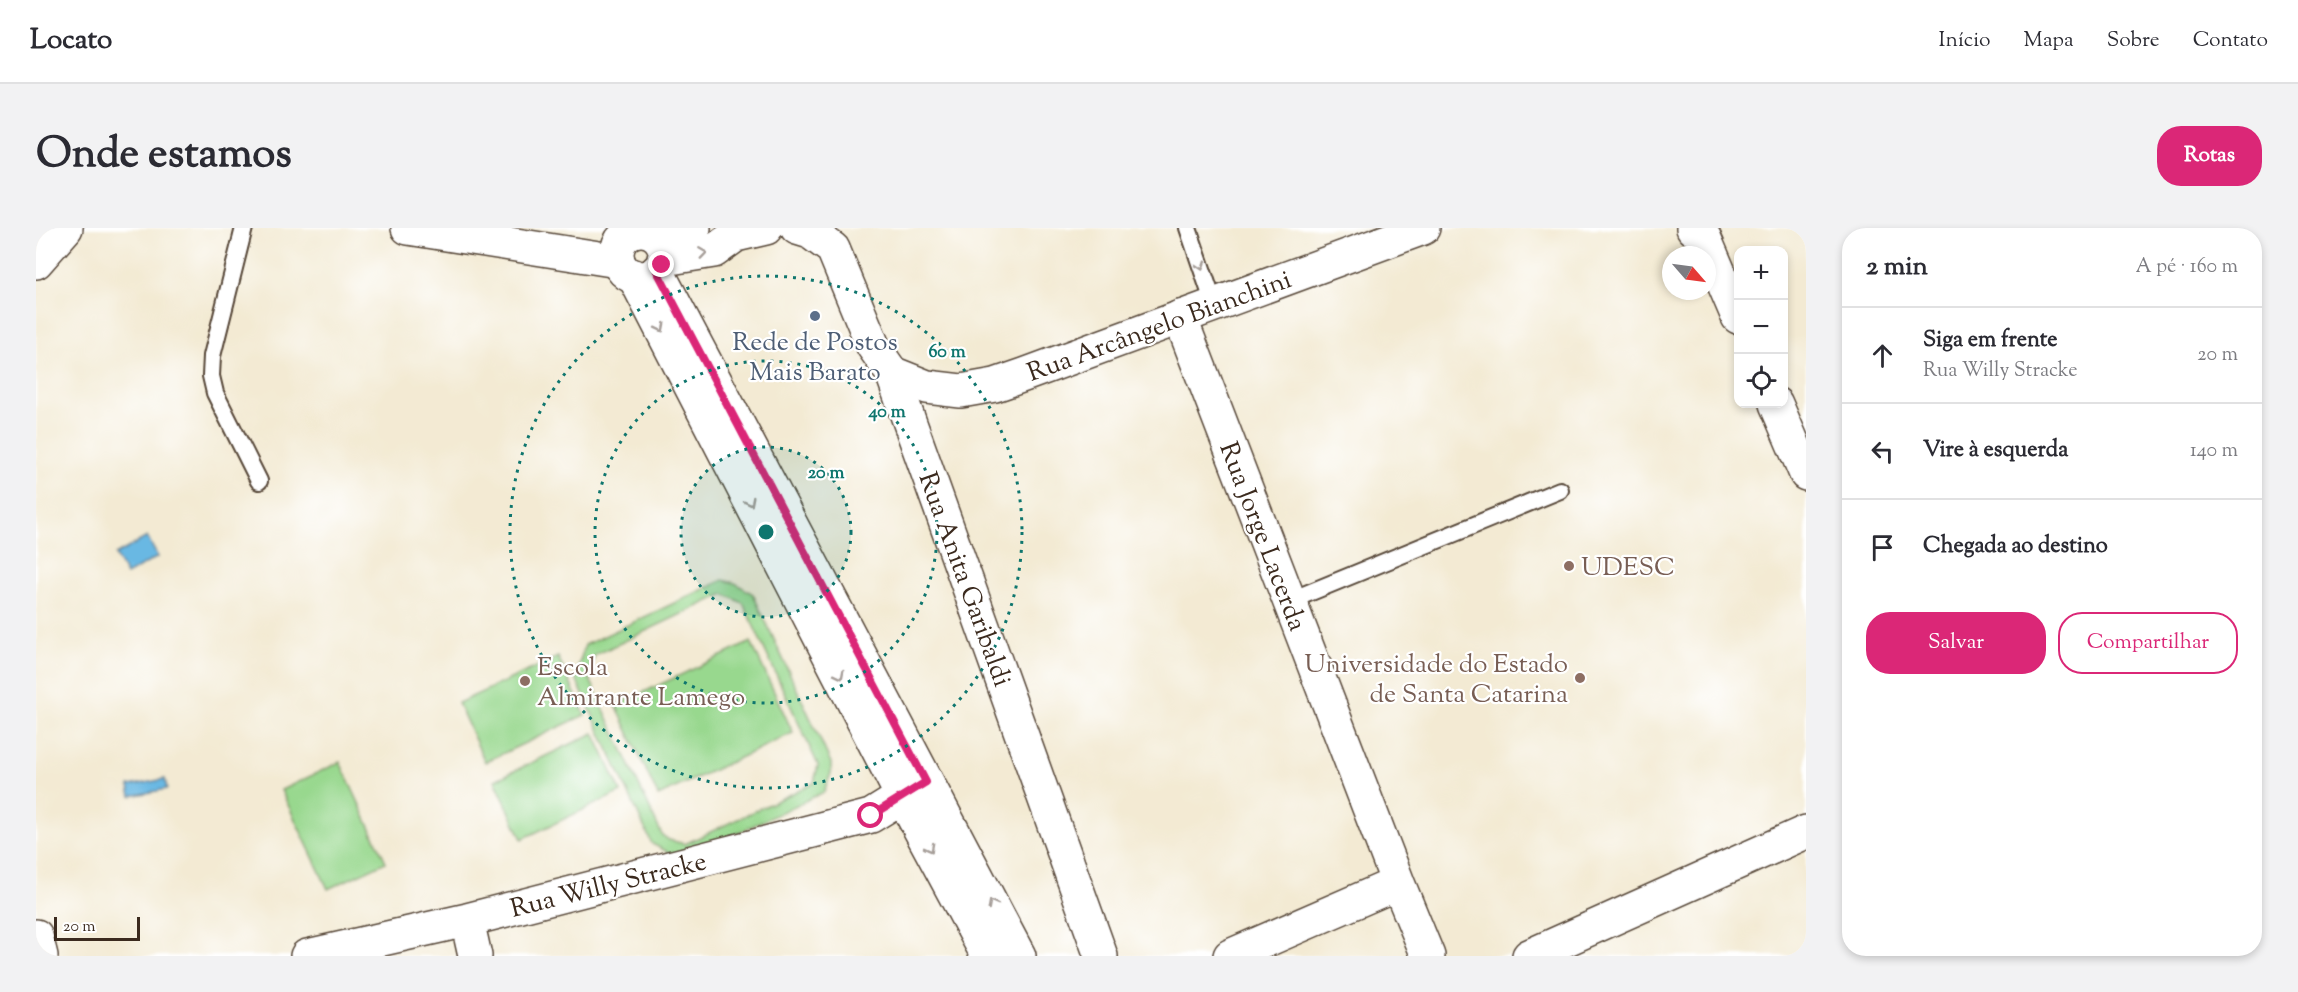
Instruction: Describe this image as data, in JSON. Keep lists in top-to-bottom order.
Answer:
{
  "streets": {
    "street": [
      "Rua Arcângelo Bianchini",
      "Rua Jorge Lacerda",
      "Rua Anita Garibaldi",
      "Rua Willy Stracke"
    ]
  },
  "crossings": [
    ["Rua Arcângelo Bianchini", "Rua Jorge Lacerda"],
    ["Rua Arcângelo Bianchini", "Rua Anita Garibaldi"]
  ],
  "places": [
    "Rede de Postos Mais Barato",
    "UDESC",
    "Universidade do Estado de Santa Catarina",
    "Escola Almirante Lamego"
  ],
  "scale_bar": "20 m",
  "north": "bottom right",
  "page": {
    "header": "Locato",
    "nav": [
      "Início",
      "Mapa",
      "Sobre",
      "Contato"
    ],
    "title": "Onde estamos",
    "buttons": [
      "Rotas",
      ["Salvar", "Compartilhar"]
    ],
    "heading": ["2 min", "A pé · 160 m"],
    "map_buttons": ["+", "−"],
    "list": [
      ["Siga em frente", "Rua Willy Stracke", "20 m"],
      ["Vire à esquerda", "140 m"],
      "Chegada ao destino"
    ],
    "scale": "20 m"
  },
  "rings": ["60 m", "40 m", "20 m"]
}
